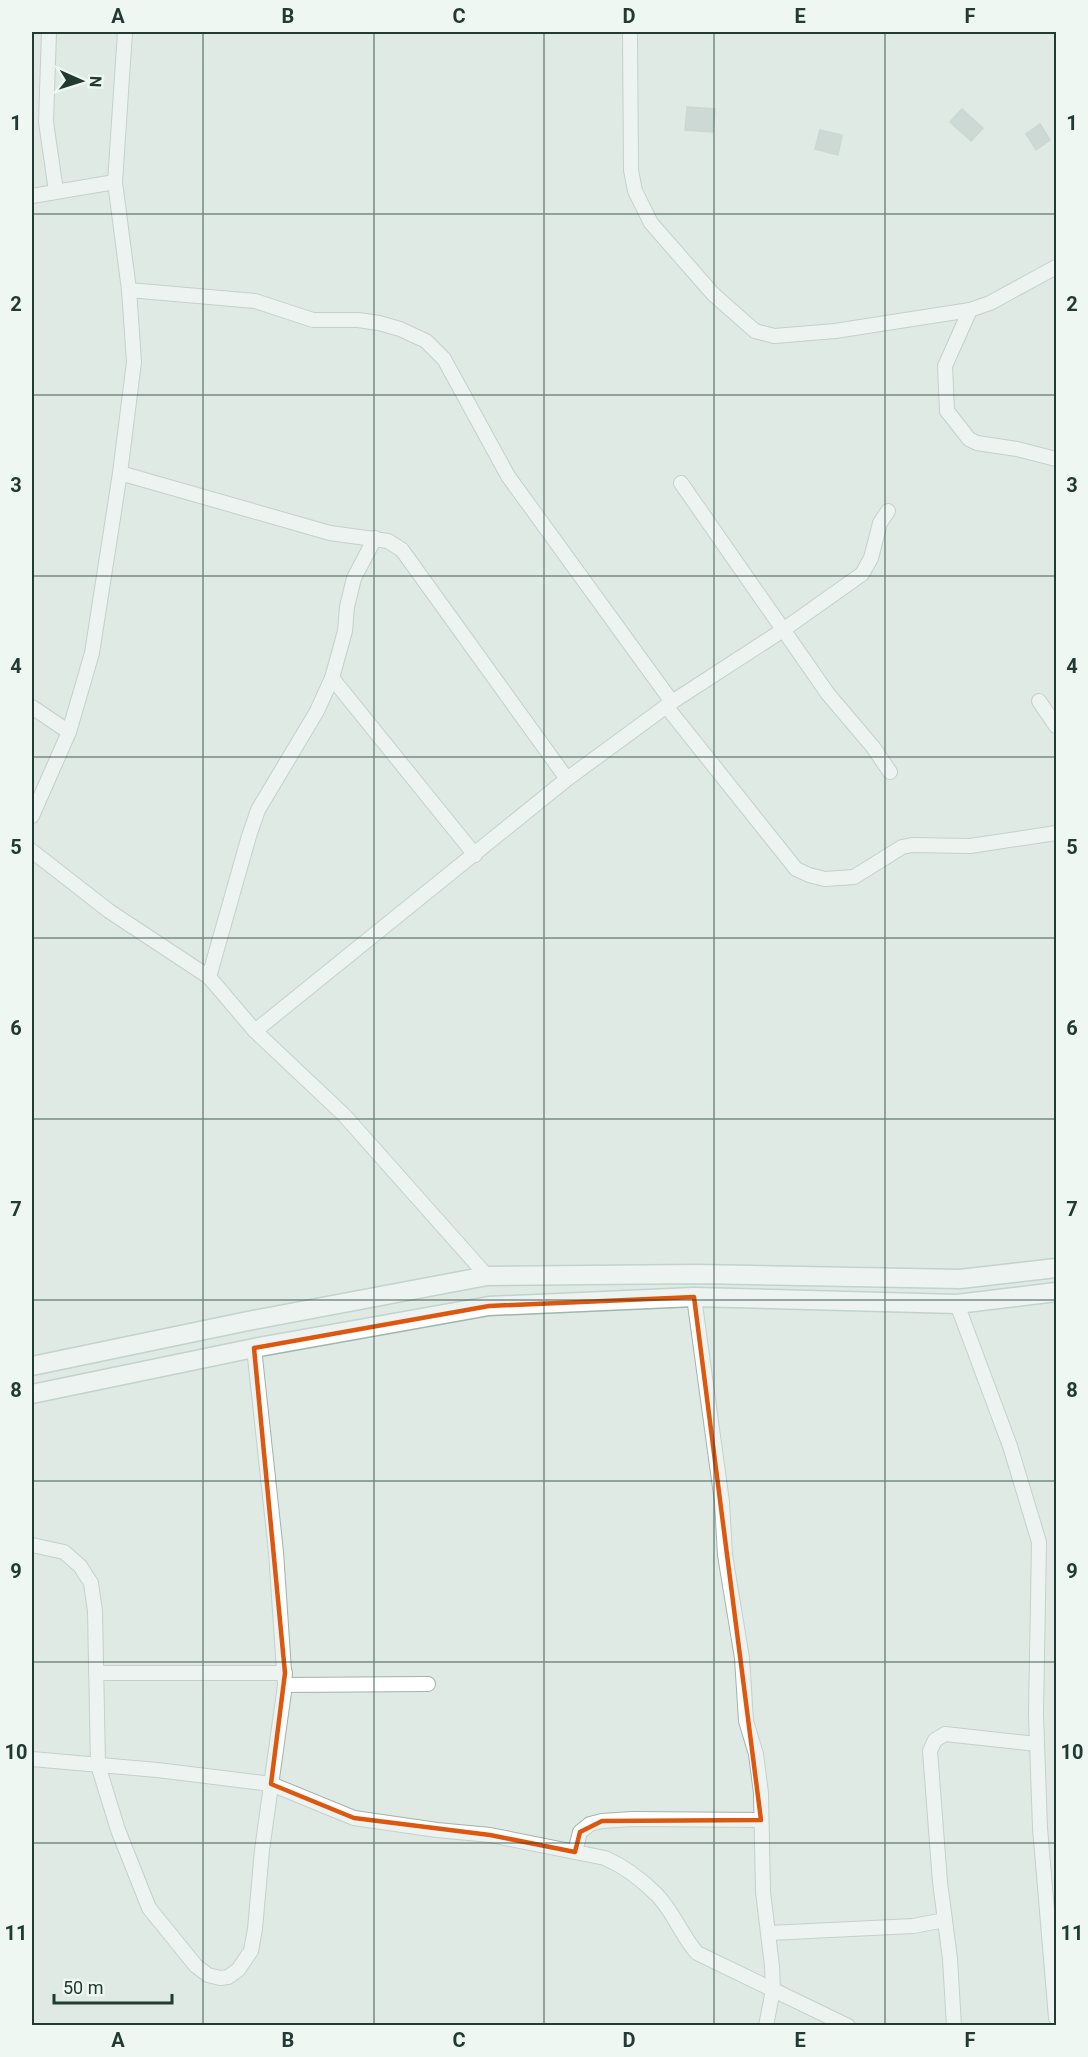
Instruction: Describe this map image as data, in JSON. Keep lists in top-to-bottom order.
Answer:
{
  "scale_bar": "50 m",
  "north": "right",
  "grid": {
    "columns": [
      "A",
      "B",
      "C",
      "D",
      "E",
      "F"
    ],
    "rows": [
      "1",
      "2",
      "3",
      "4",
      "5",
      "6",
      "7",
      "8",
      "9",
      "10",
      "11"
    ]
  }
}
